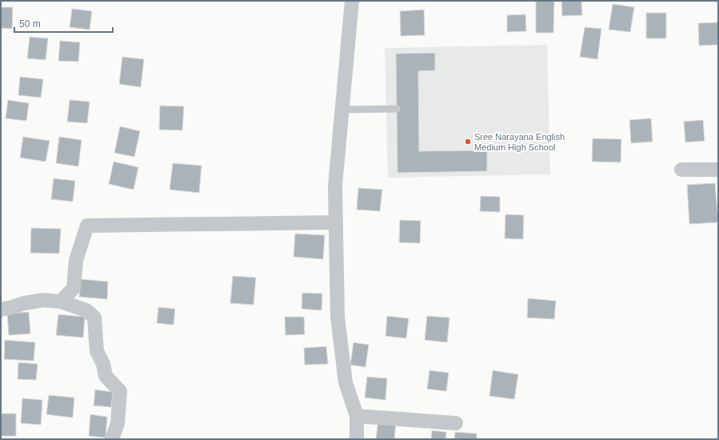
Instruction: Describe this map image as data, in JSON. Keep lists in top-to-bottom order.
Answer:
{
  "places": ["Sree Narayana English Medium High School"],
  "scale_bar": "50 m"
}
